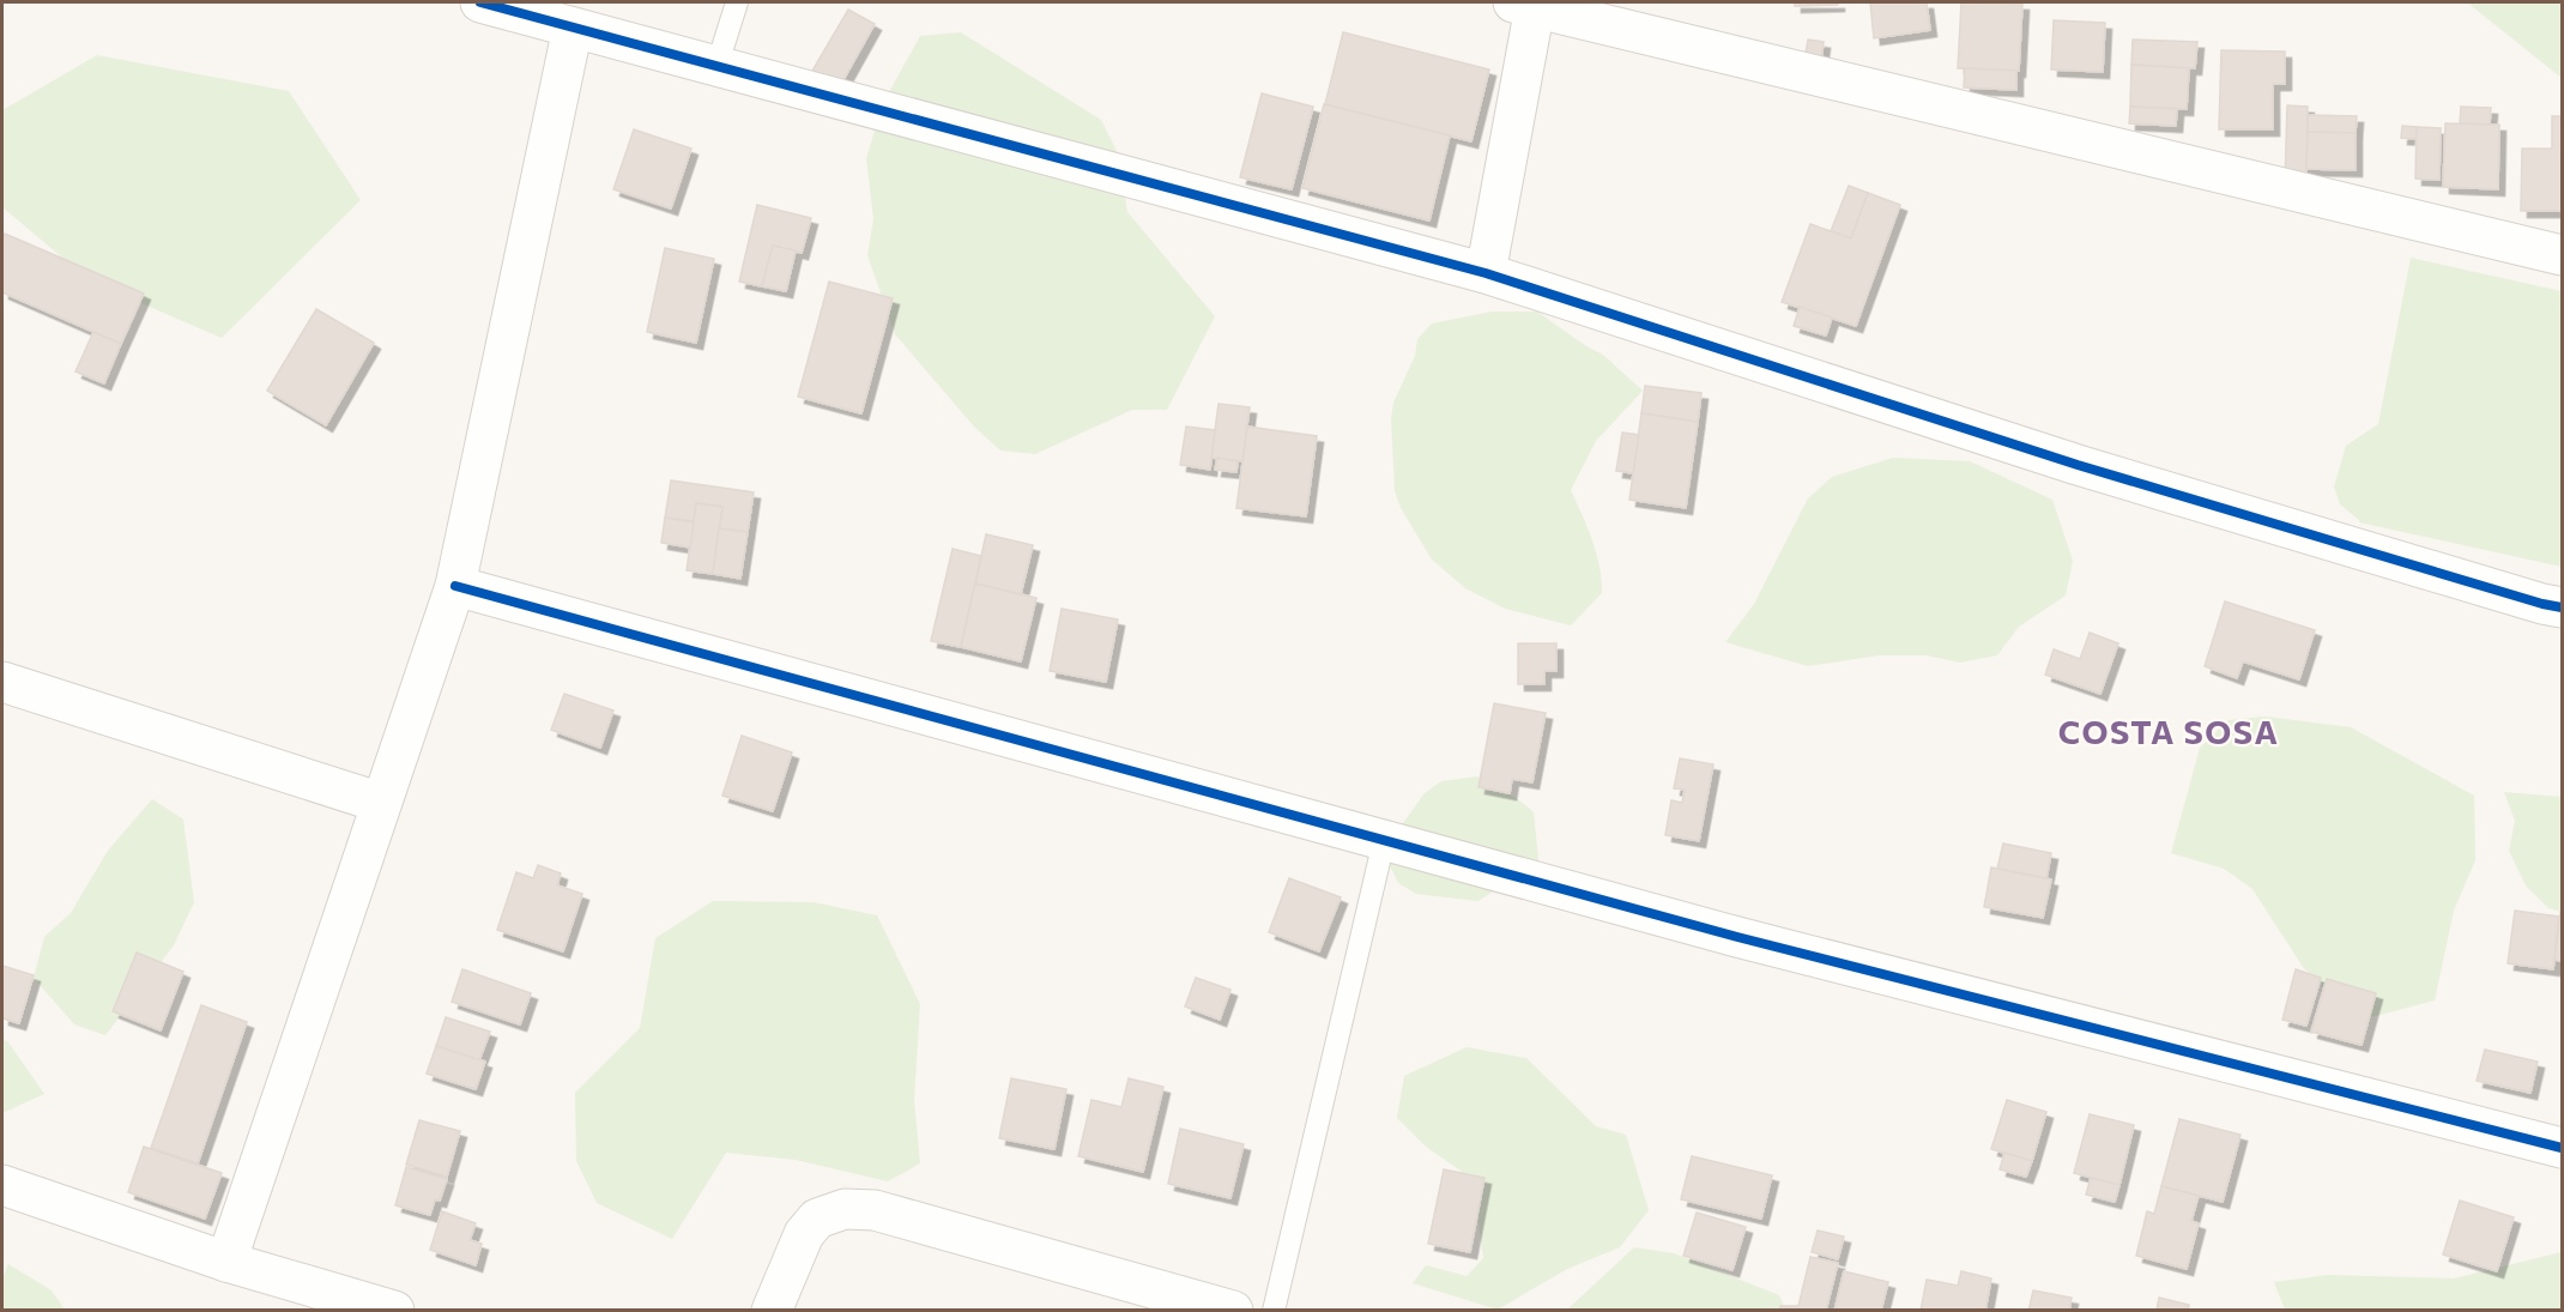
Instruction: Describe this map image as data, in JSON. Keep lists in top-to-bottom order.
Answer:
{
  "districts": ["COSTA SOSA"]
}
